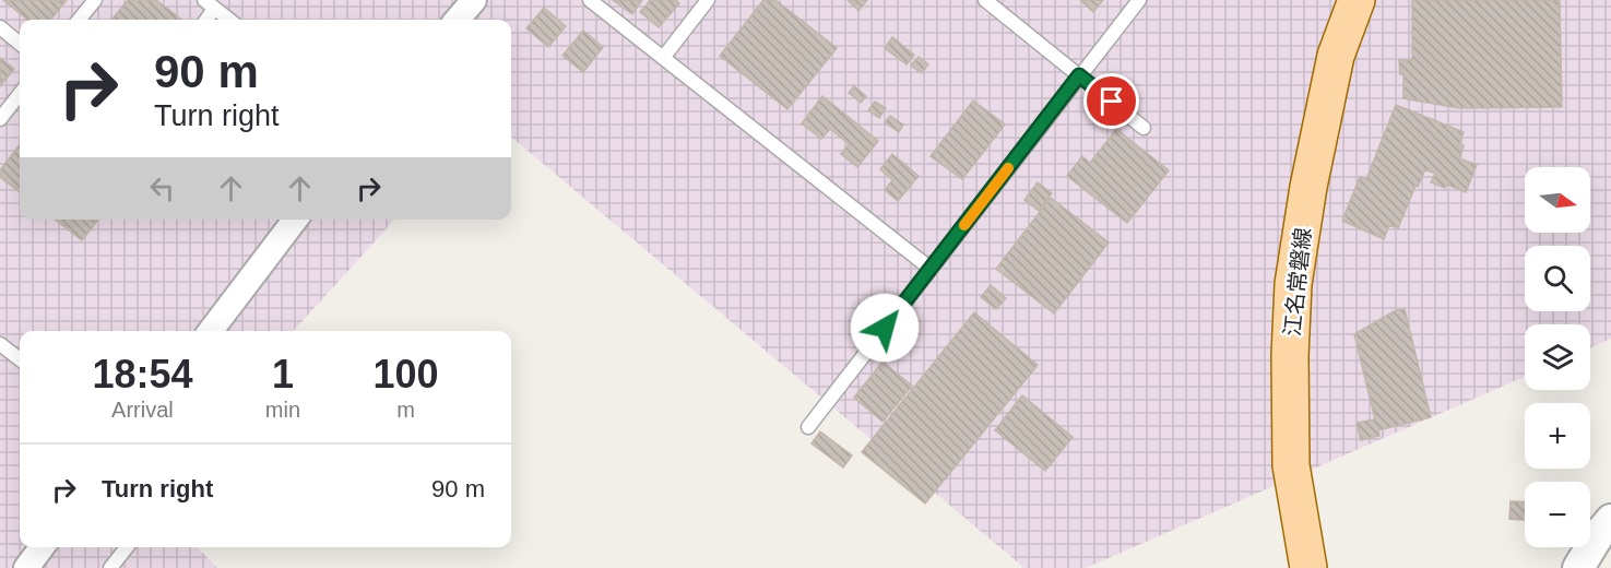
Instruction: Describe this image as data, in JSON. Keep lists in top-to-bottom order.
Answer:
{
  "streets": {
    "main road": ["江名常磐線"]
  },
  "north": "right",
  "page": {
    "turn": ["90 m", "Turn right"],
    "map_buttons": ["+", "−"],
    "eta": [
      "18:54",
      "Arrival",
      "1",
      "min",
      "100",
      "m"
    ],
    "list": [
      {
        "name": "Turn right",
        "value": "90 m"
      }
    ]
  }
}
